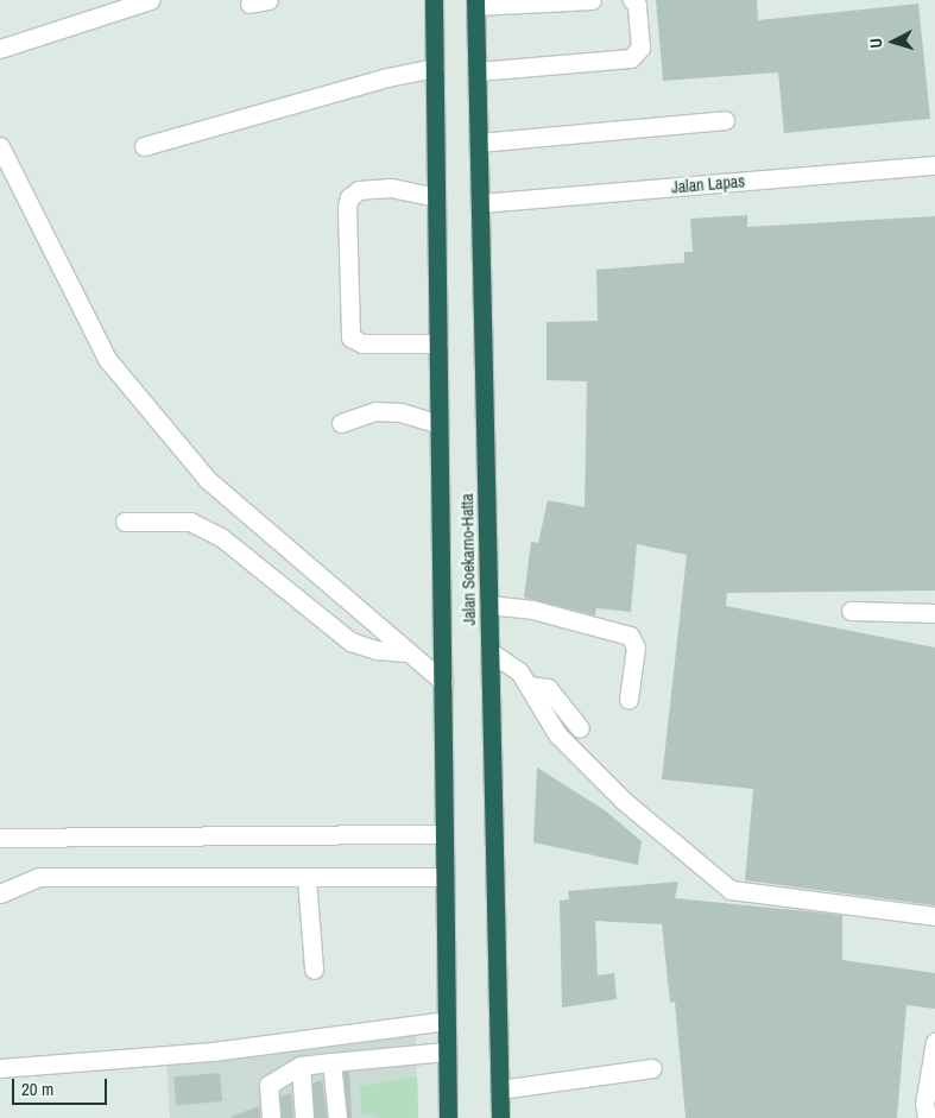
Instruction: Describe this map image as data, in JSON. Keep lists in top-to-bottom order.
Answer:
{
  "streets": {
    "highway": ["Jalan Soekarno-Hatta"],
    "street": ["Jalan Lapas"]
  },
  "crossings": [
    ["Jalan Lapas", "Jalan Soekarno-Hatta"]
  ],
  "scale_bar": "20 m",
  "north": "left"
}
